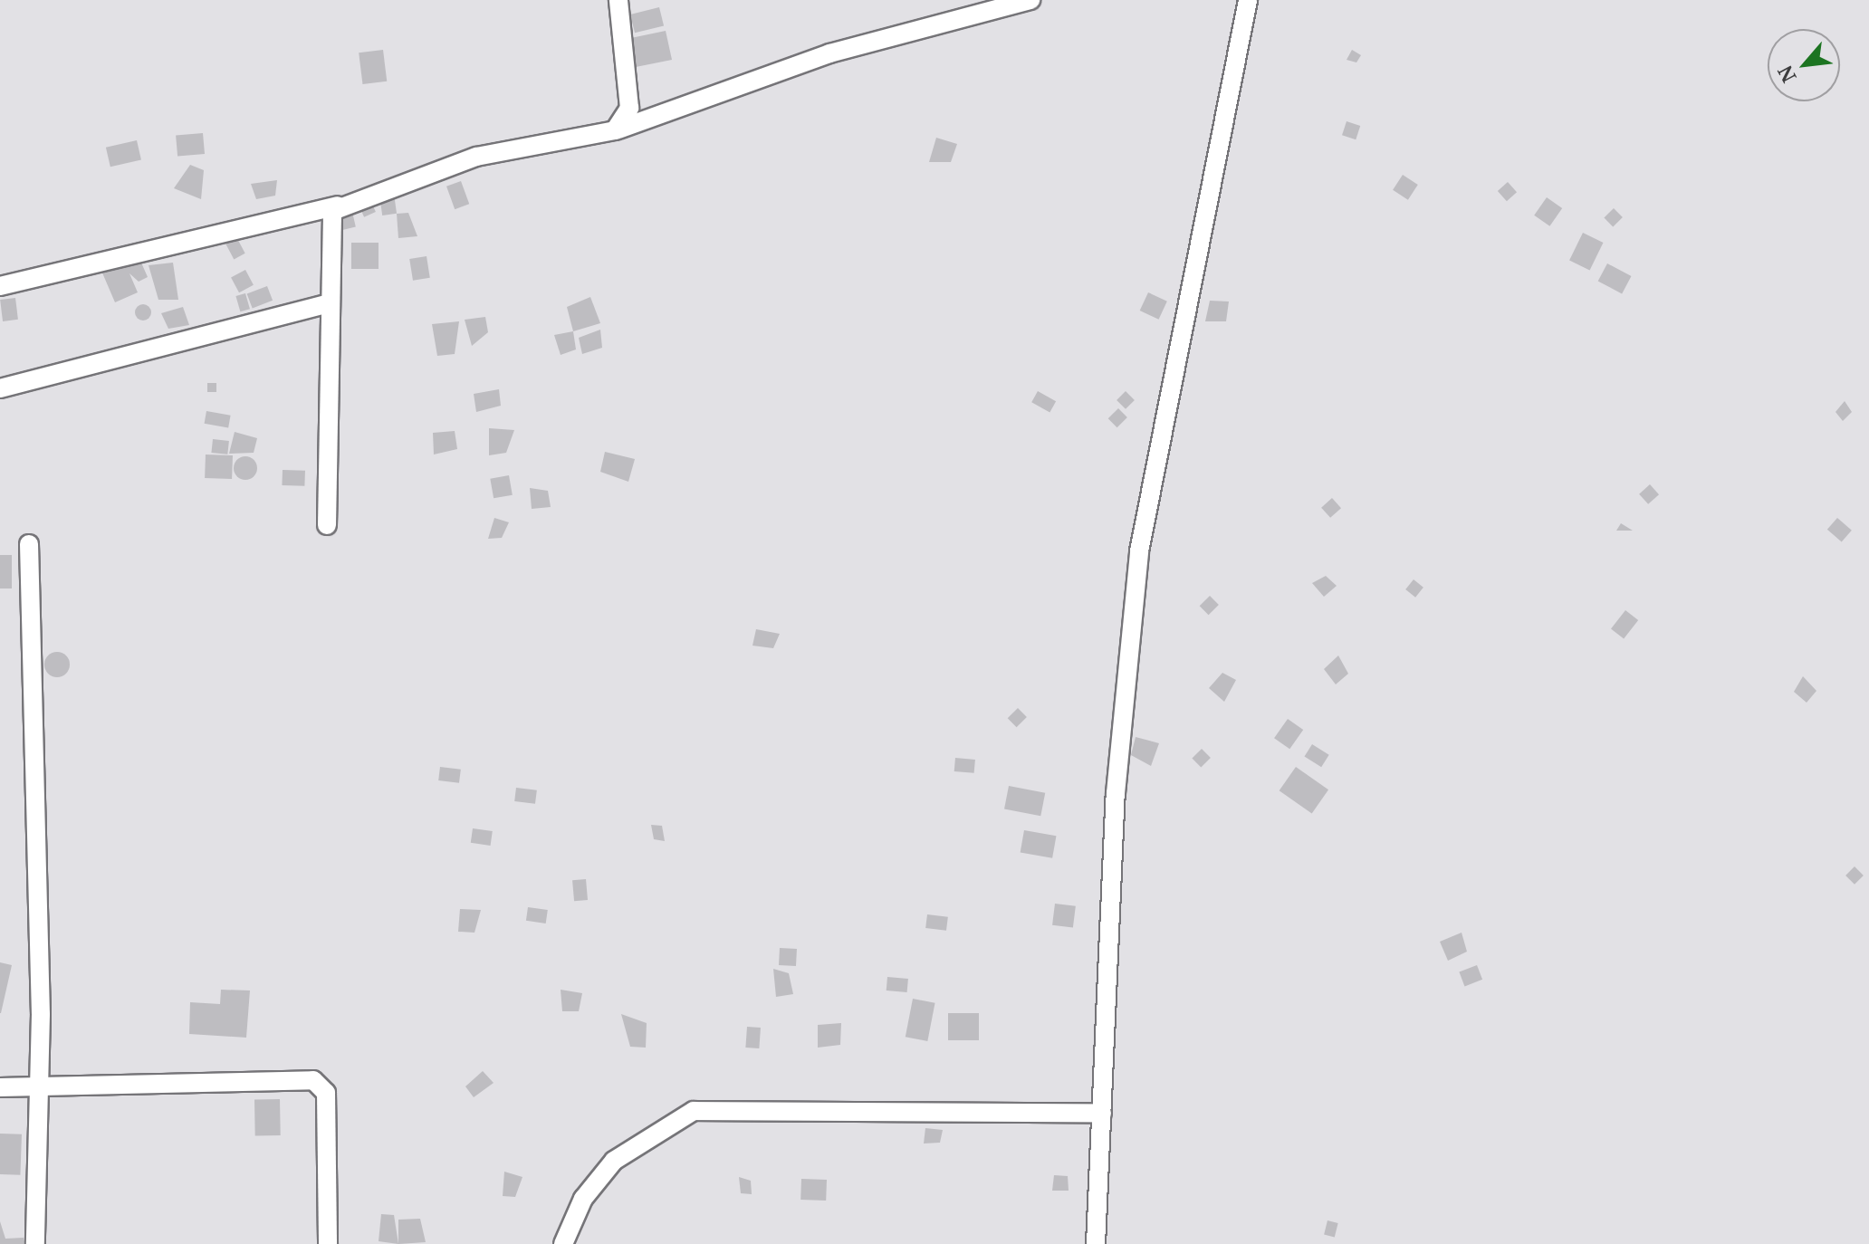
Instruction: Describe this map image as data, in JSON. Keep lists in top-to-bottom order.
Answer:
{
  "north": "bottom left"
}
